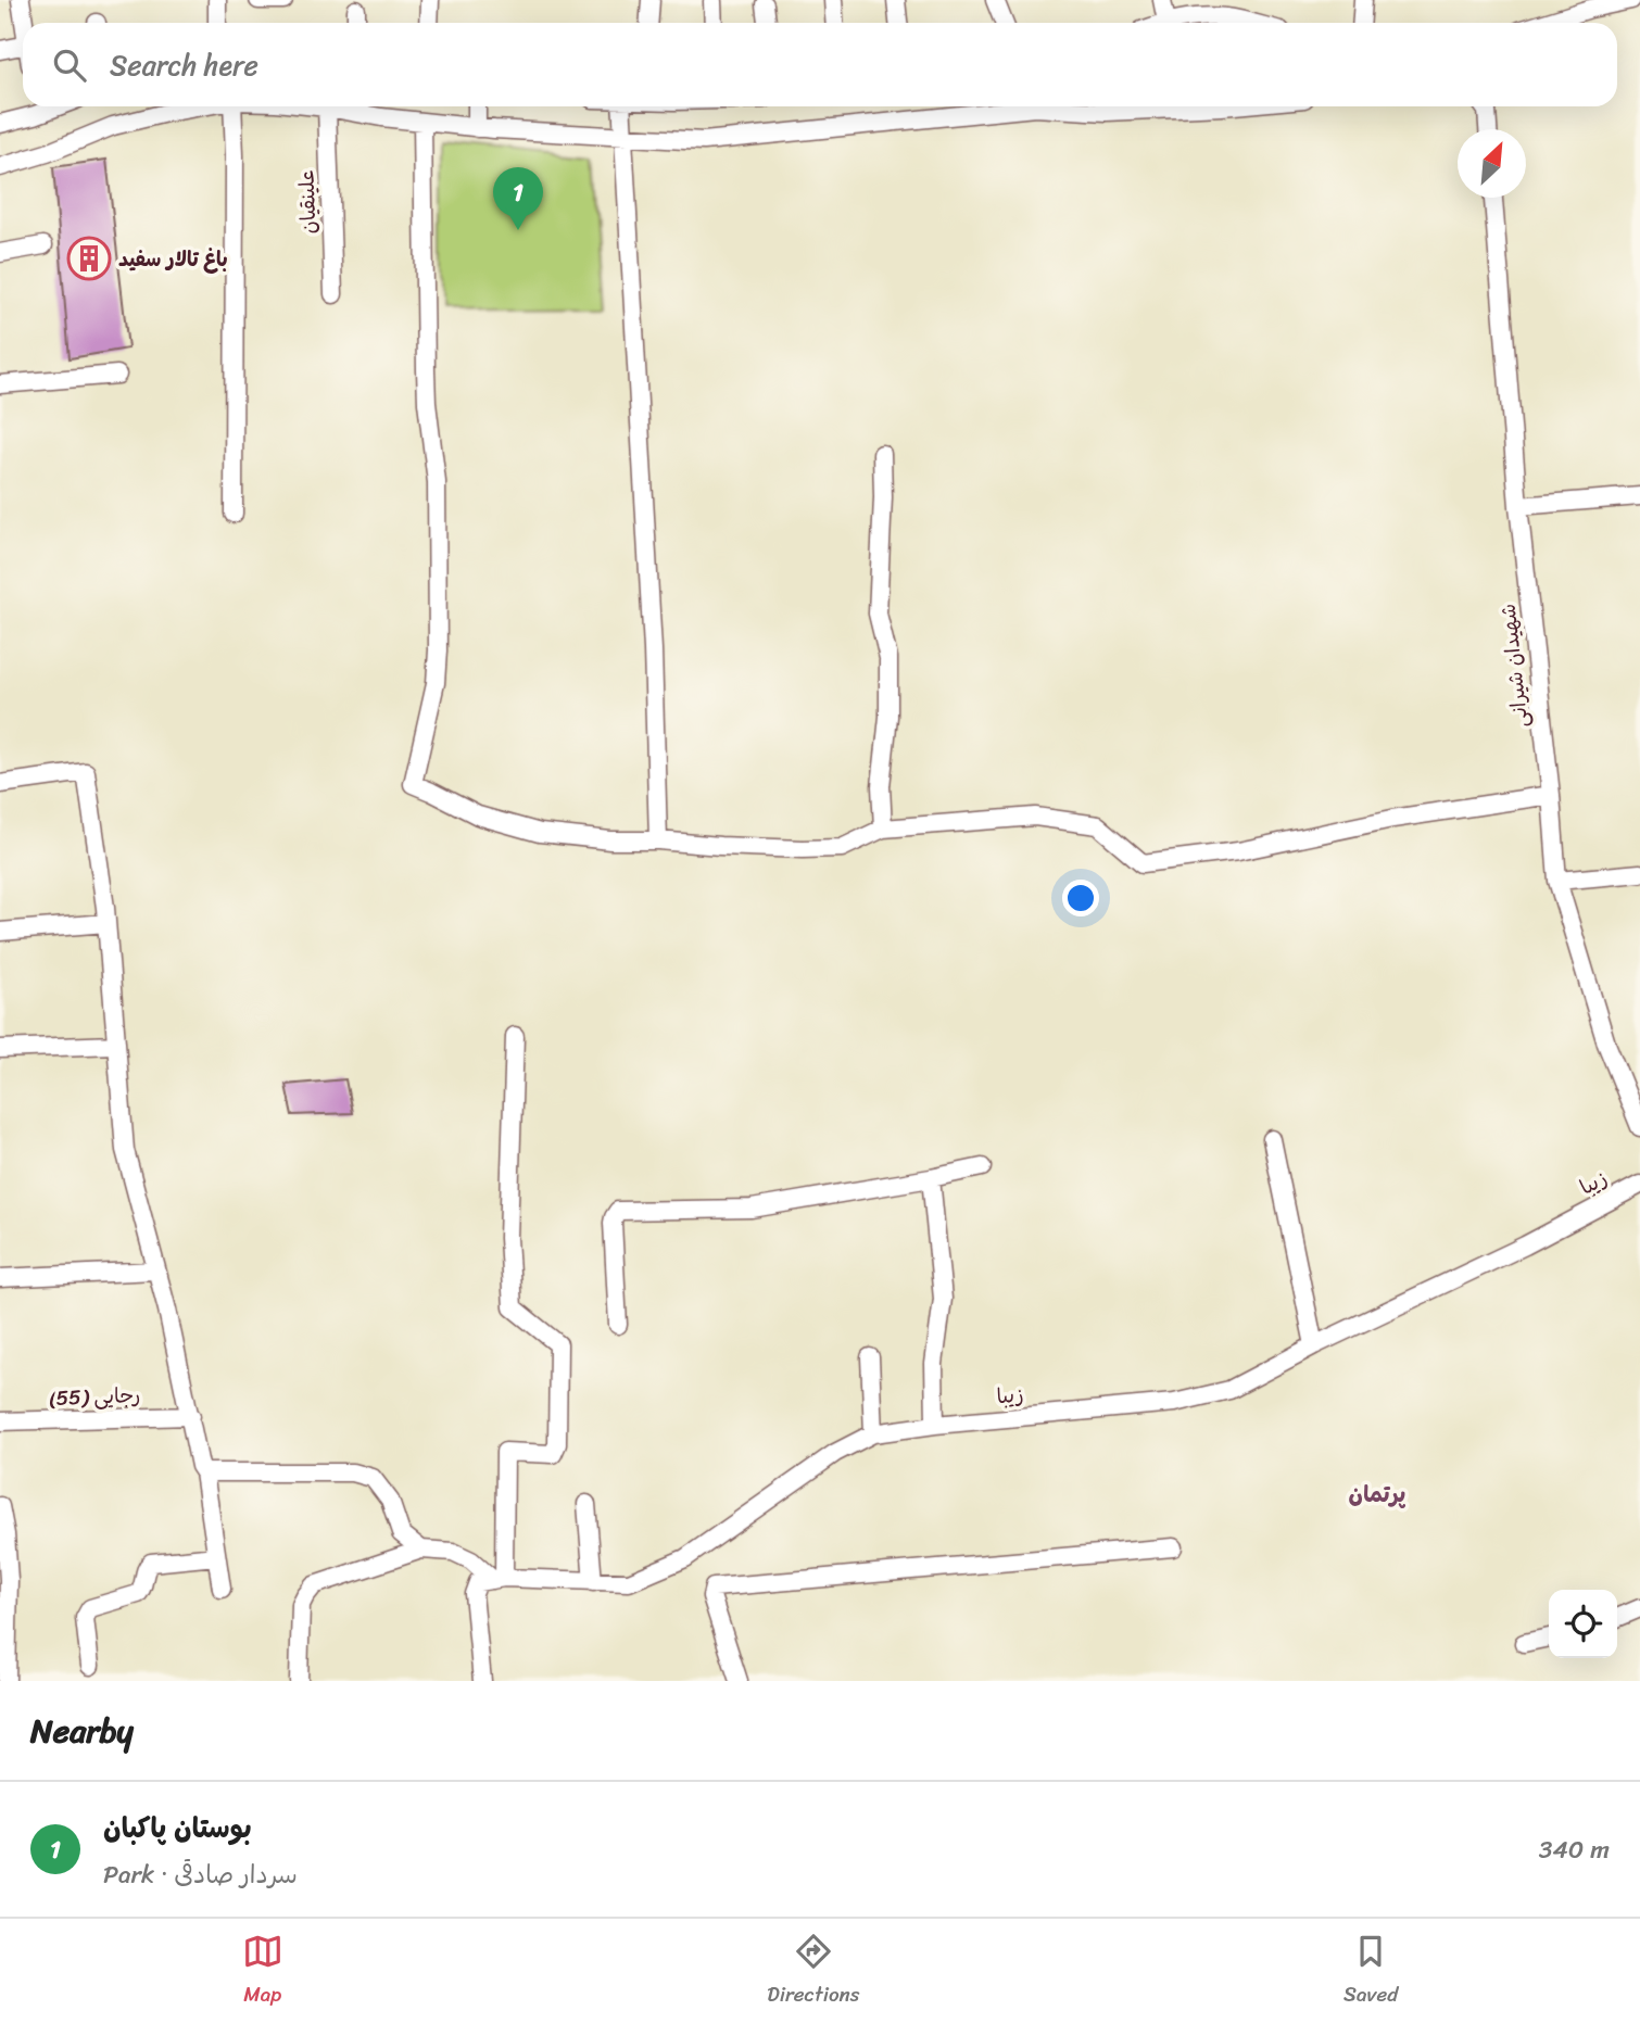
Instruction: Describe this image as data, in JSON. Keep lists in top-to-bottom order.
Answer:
{
  "streets": {
    "street": [
      "علینقیان",
      "شهیدان شیرانی",
      "زیبا",
      "رجایی (55)"
    ]
  },
  "districts": ["پرتمان"],
  "places": {
    "building": ["باغ تالار سفید"]
  },
  "north": "top right",
  "page": {
    "search": "Search here",
    "pins": "1",
    "heading": "Nearby",
    "list": [
      {
        "mark": "1",
        "name": "بوستان پاکبان",
        "note": "Park · سردار صادقی",
        "value": "340 m"
      }
    ],
    "nav": ["Map", "Directions", "Saved"]
  }
}
